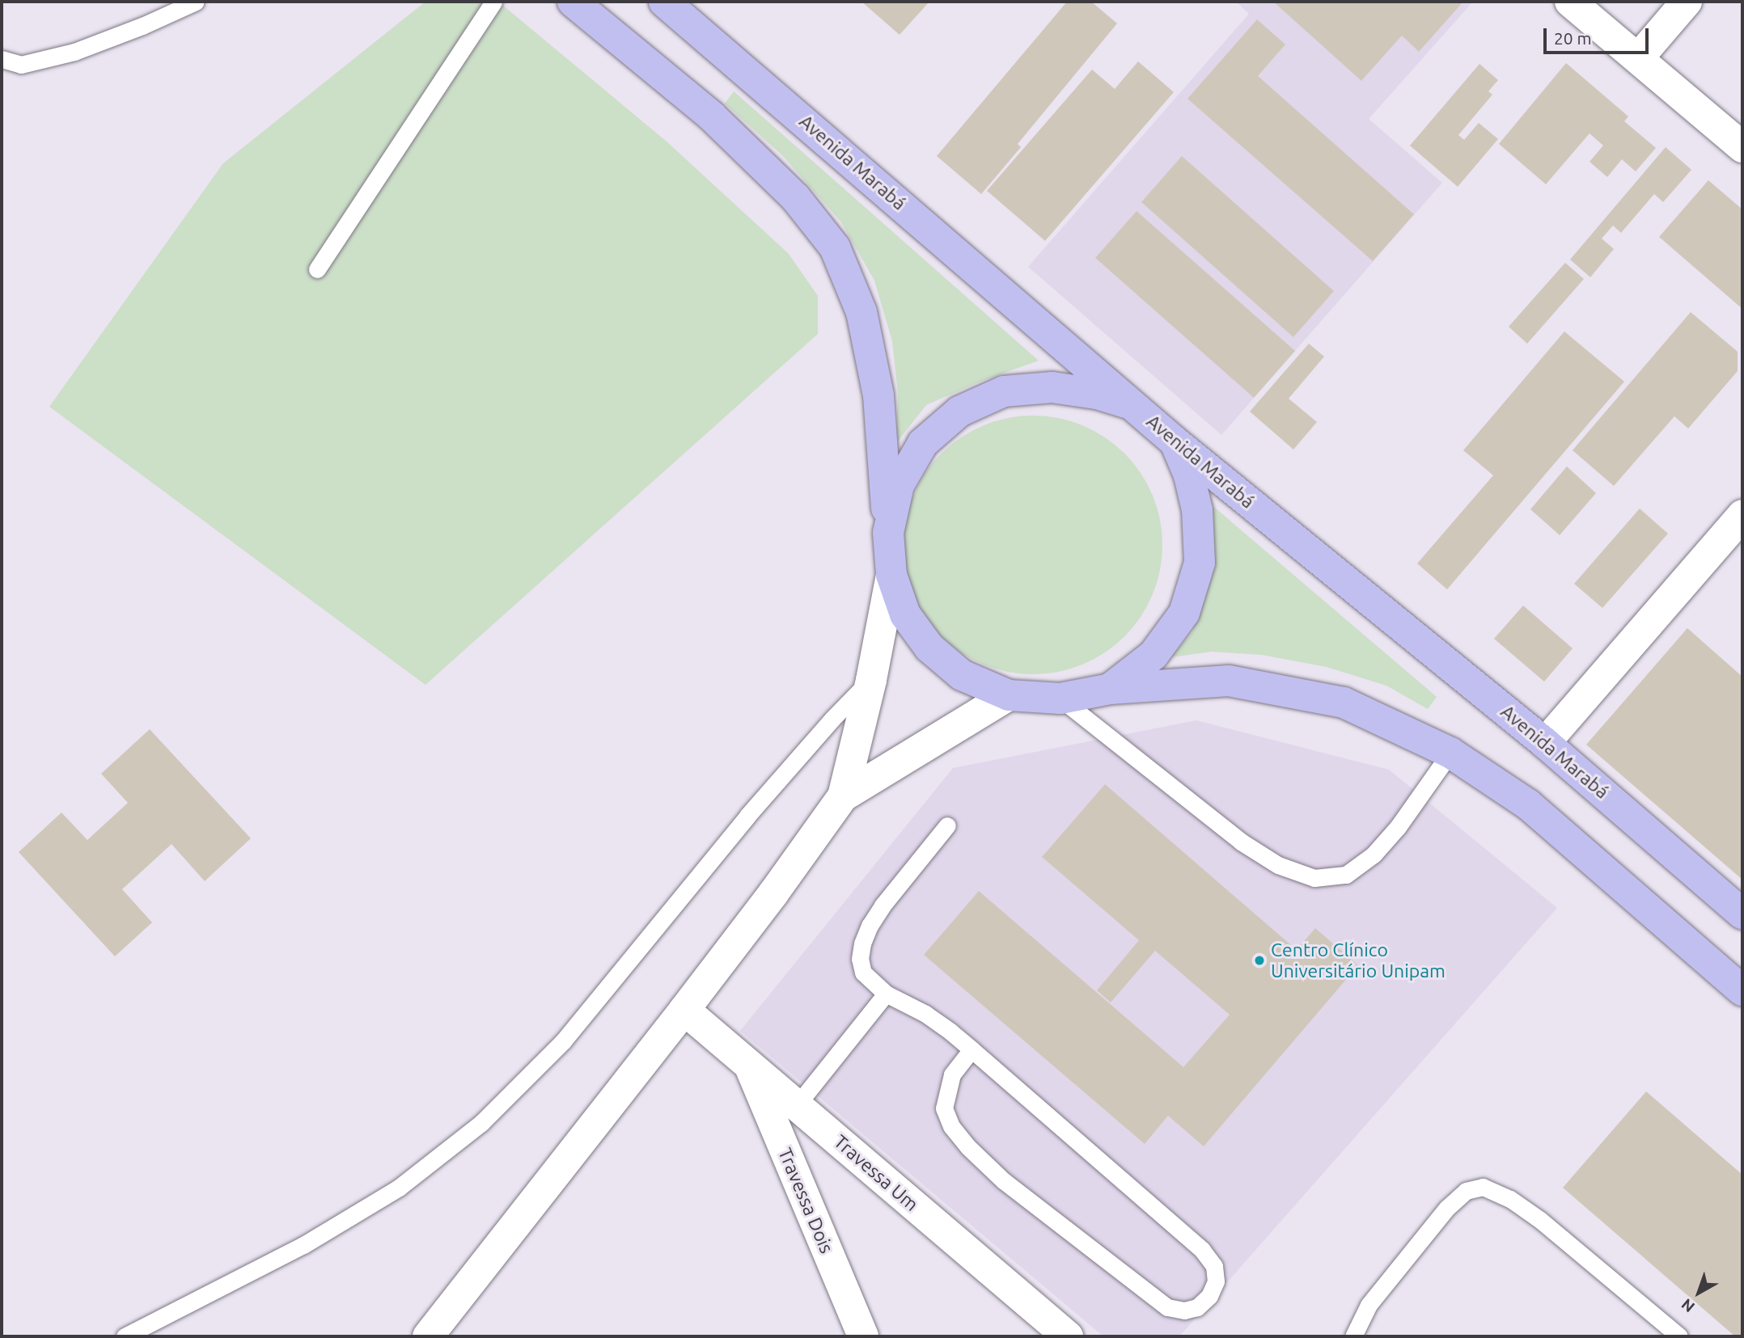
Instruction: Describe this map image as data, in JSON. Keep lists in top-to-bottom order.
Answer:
{
  "streets": {
    "main road": ["Avenida Marabá"],
    "street": ["Travessa Um", "Travessa Dois"]
  },
  "crossings": [
    ["Travessa Um", "Travessa Dois"]
  ],
  "places": ["Centro Clínico Universitário Unipam"],
  "scale_bar": "20 m",
  "north": "bottom left"
}
